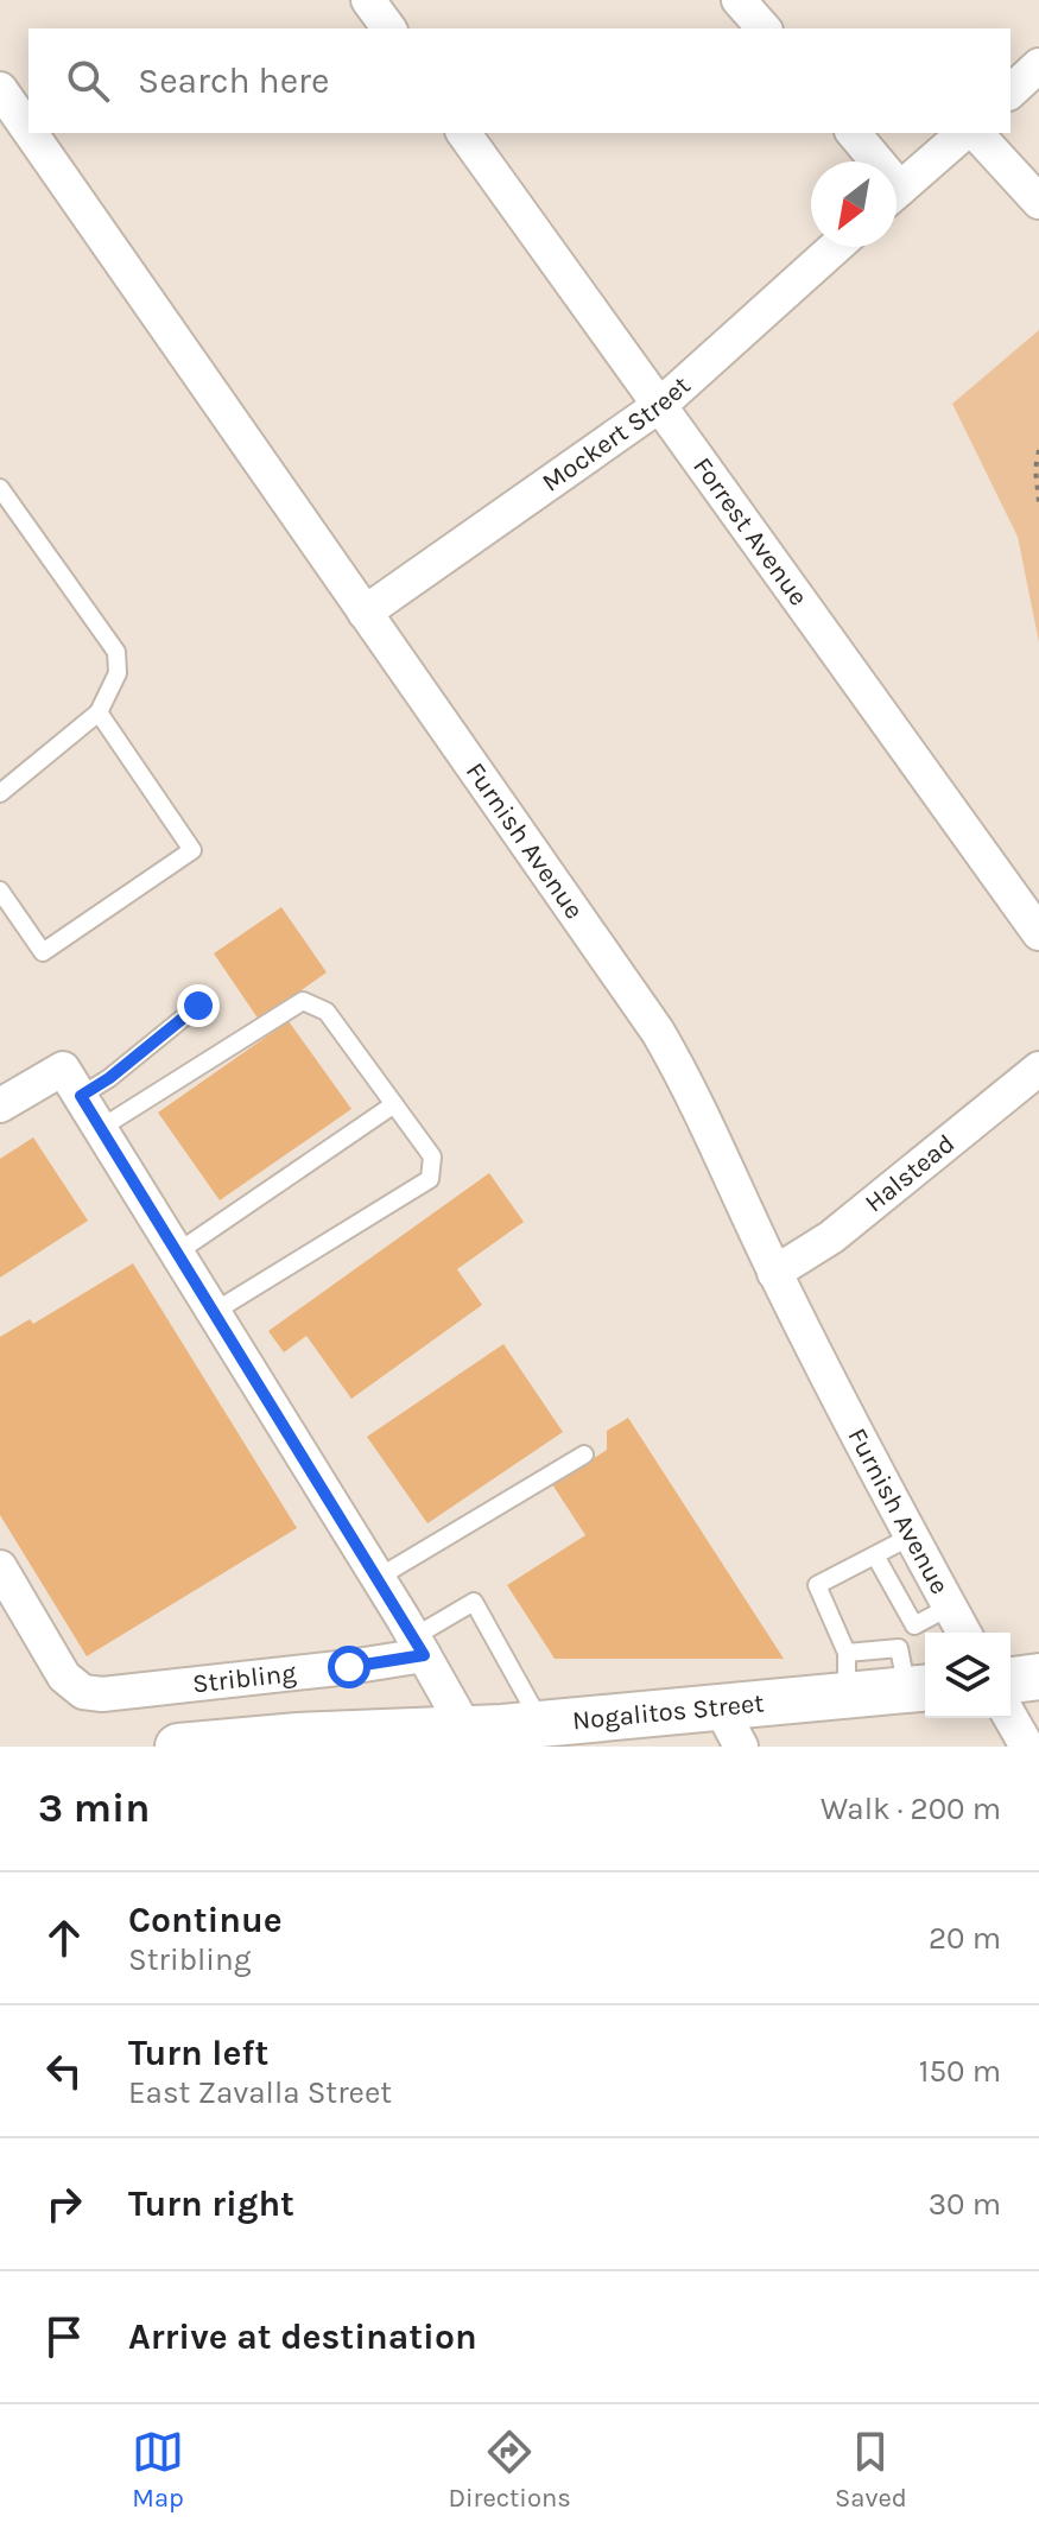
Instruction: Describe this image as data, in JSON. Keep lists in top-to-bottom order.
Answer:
{
  "streets": {
    "main road": ["Nogalitos Street"],
    "street": [
      "Mockert Street",
      "Forrest Avenue",
      "Furnish Avenue",
      "Halstead",
      "Stribling"
    ]
  },
  "crossings": [
    ["Mockert Street", "Forrest Avenue"],
    ["Mockert Street", "Furnish Avenue"],
    ["Furnish Avenue", "Halstead"]
  ],
  "north": "bottom left",
  "page": {
    "search": "Search here",
    "heading": ["3 min", "Walk · 200 m"],
    "list": [
      ["Continue", "Stribling", "20 m"],
      ["Turn left", "East Zavalla Street", "150 m"],
      ["Turn right", "30 m"],
      "Arrive at destination"
    ],
    "nav": ["Map", "Directions", "Saved"]
  }
}
